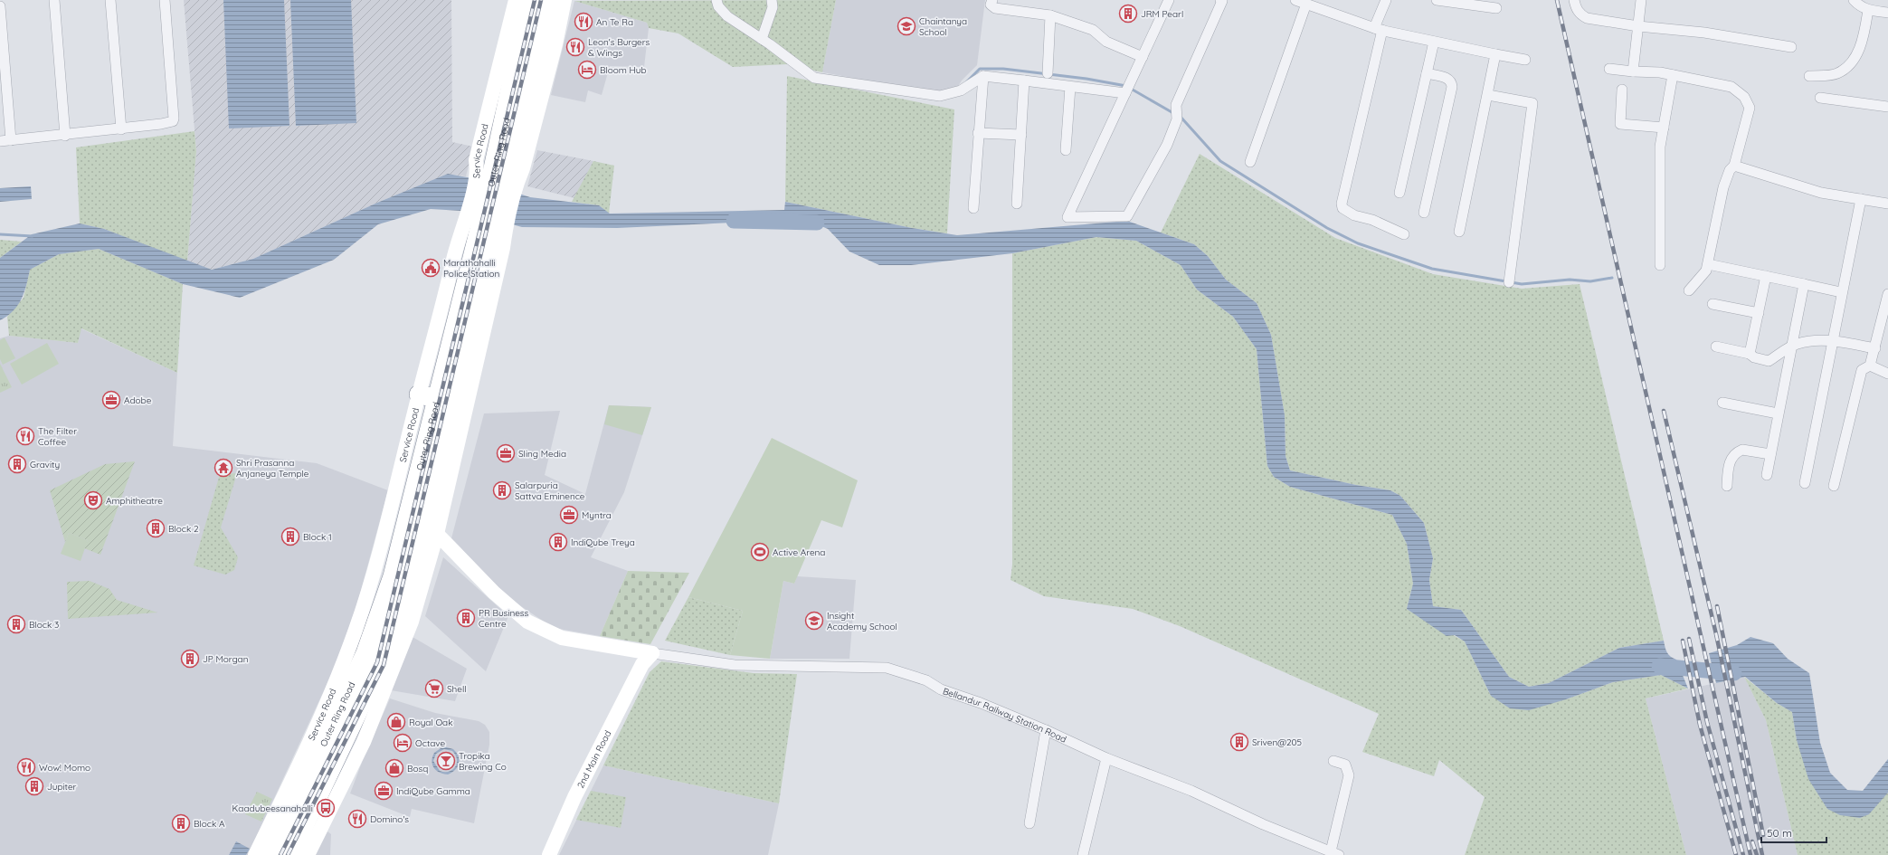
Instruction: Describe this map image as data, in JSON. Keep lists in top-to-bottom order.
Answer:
{
  "streets": {
    "highway": ["Outer Ring Road"],
    "street": ["Service Road", "Bellandur Railway Station Road", "2nd Main Road"]
  },
  "crossings": [
    ["Service Road", "Outer Ring Road"],
    ["Bellandur Railway Station Road", "2nd Main Road"]
  ],
  "places": {
    "building": [
      "JRM Pearl",
      "Gravity",
      "Salarpuria Sattva Eminence",
      "Block 2",
      "Block 1",
      "IndiQube Treya",
      "PR Business Centre",
      "Block 3",
      "JP Morgan",
      "Sriven@205",
      "Jupiter",
      "Block A"
    ],
    "restaurant": [
      "An Te Ra",
      "Leon's Burgers & Wings",
      "The Filter Coffee",
      "Wow! Momo",
      "Domino's"
    ],
    "school or university": ["Chaintanya School", "Insight Academy School"],
    "hotel": ["Bloom Hub", "Octave"],
    "public building": ["Marathahalli Police Station"],
    "office": [
      "Adobe",
      "Sling Media",
      "Myntra",
      "IndiQube Gamma"
    ],
    "temple": ["Shri Prasanna Anjaneya Temple"],
    "theatre": ["Amphitheatre"],
    "sports": ["Active Arena"],
    "supermarket": ["Shell"],
    "shop": ["Royal Oak", "Bosq"],
    "bar": ["Tropika Brewing Co"],
    "bus stop": ["Kaadubeesanahalli"]
  },
  "scale_bar": "50 m"
}
